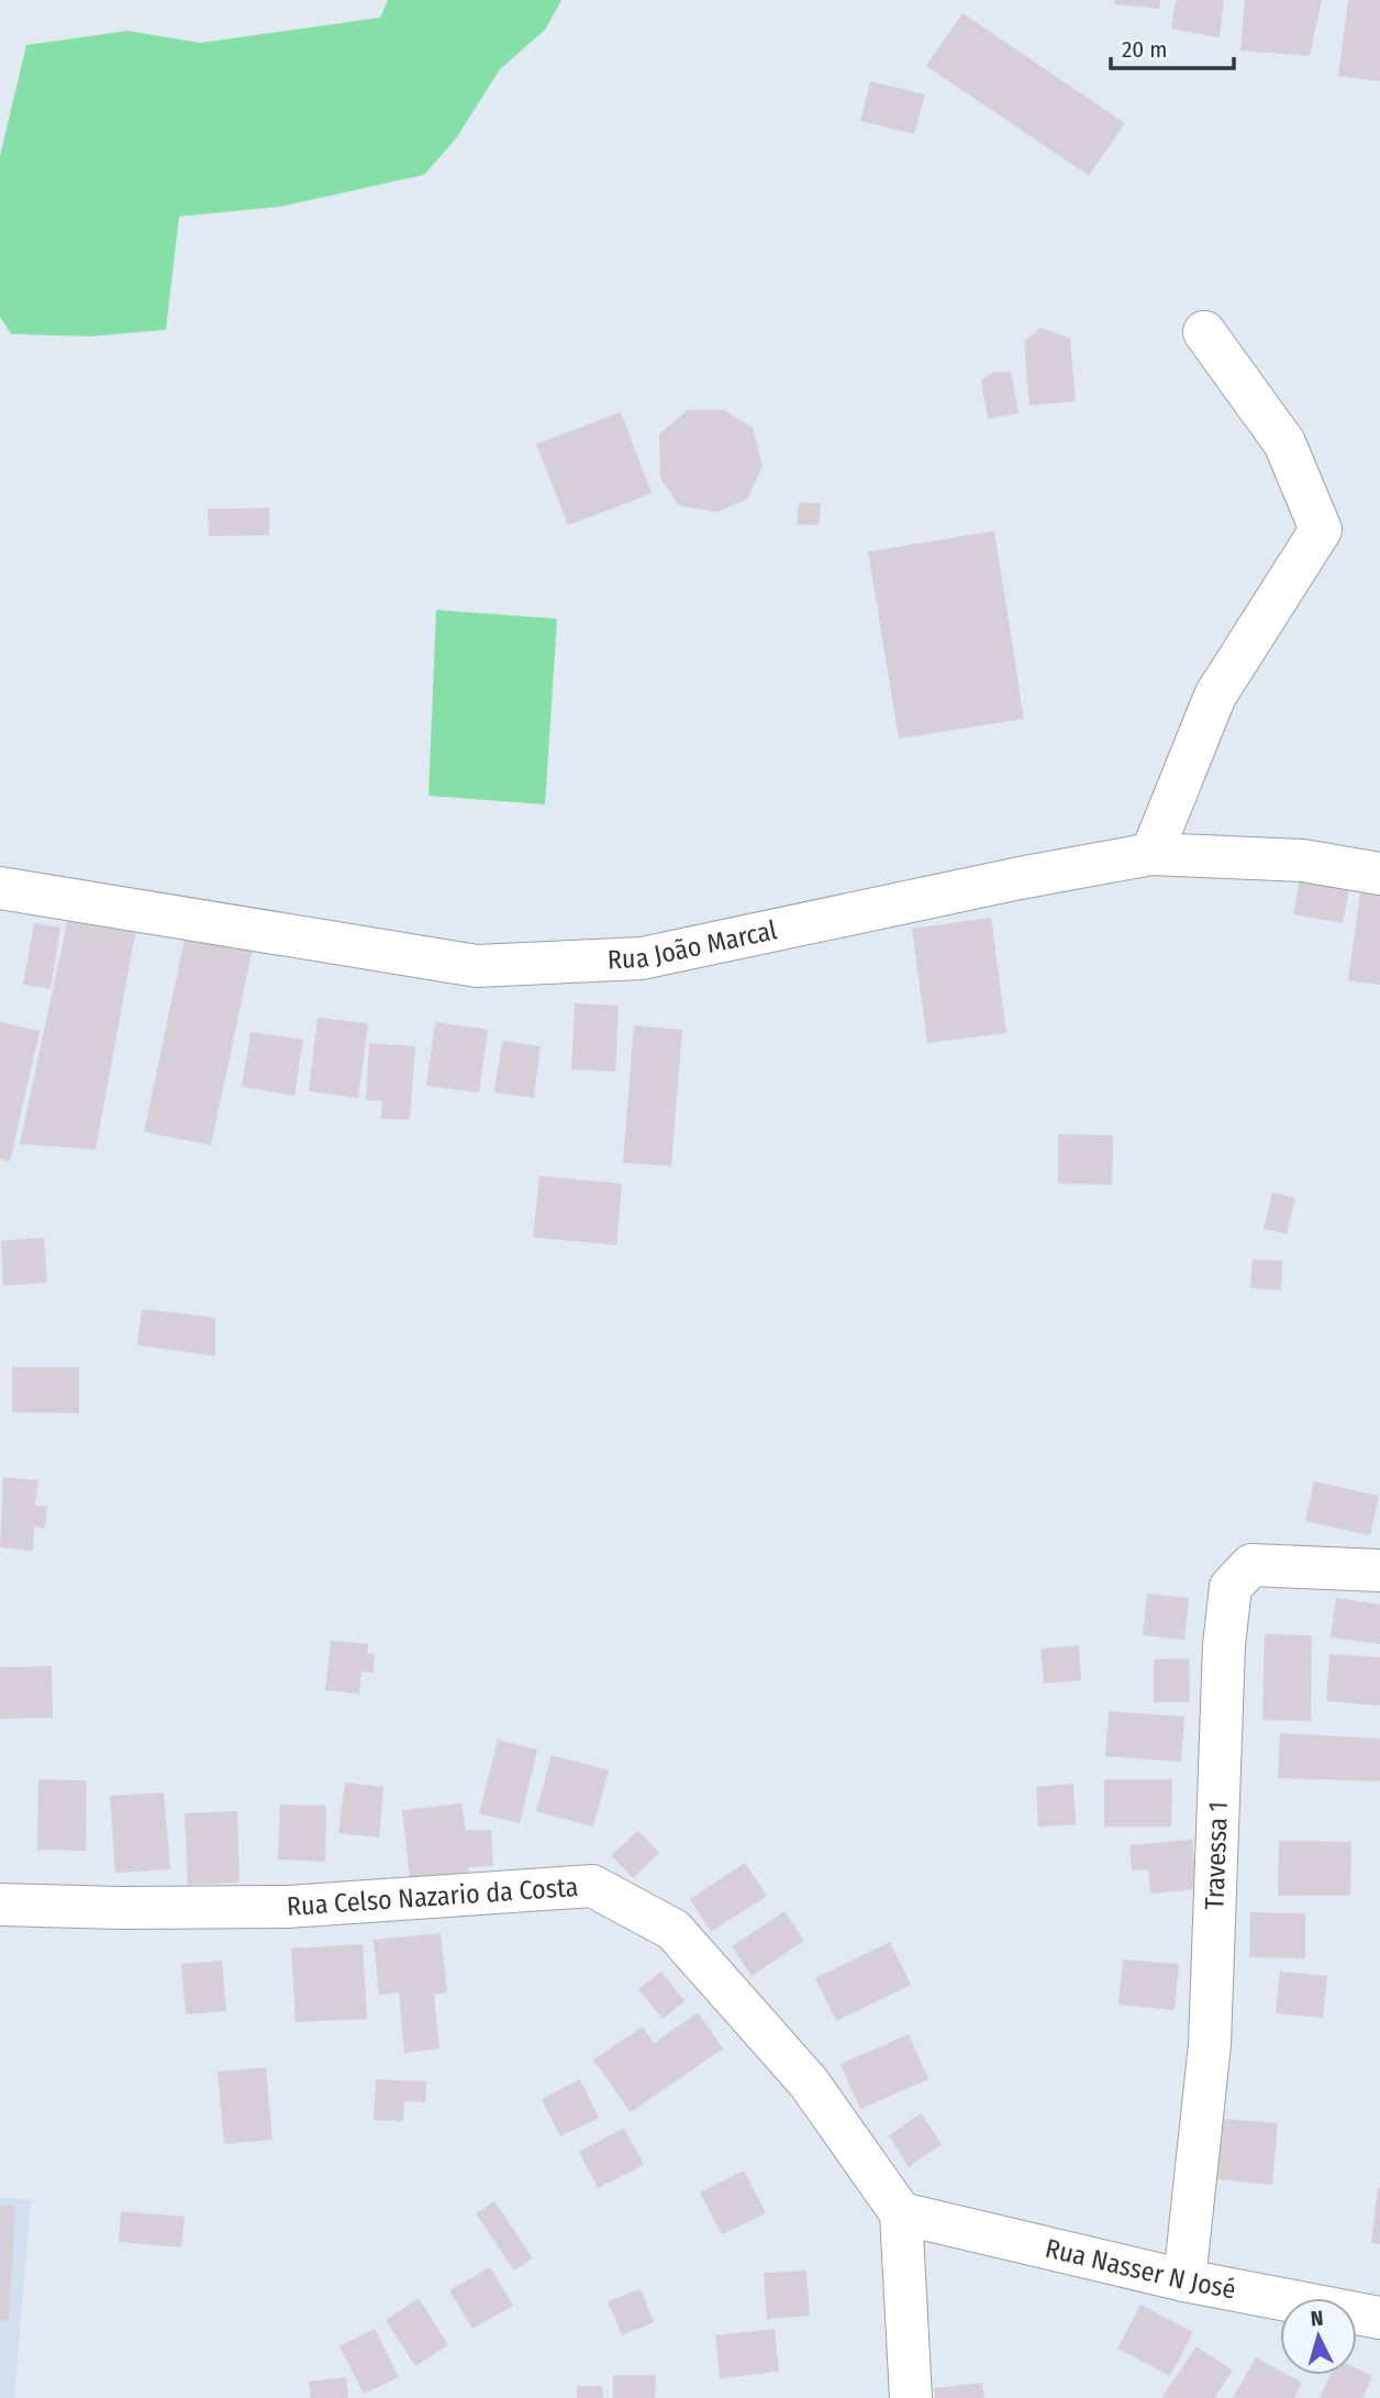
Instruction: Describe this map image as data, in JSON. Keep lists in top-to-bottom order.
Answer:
{
  "streets": {
    "street": [
      "Rua João Marcal",
      "Travessa 1",
      "Rua Celso Nazario da Costa",
      "Rua Nasser N José"
    ]
  },
  "crossings": [
    ["Travessa 1", "Rua Nasser N José"],
    ["Rua Celso Nazario da Costa", "Rua Nasser N José"]
  ],
  "scale_bar": "20 m",
  "north": "top"
}
